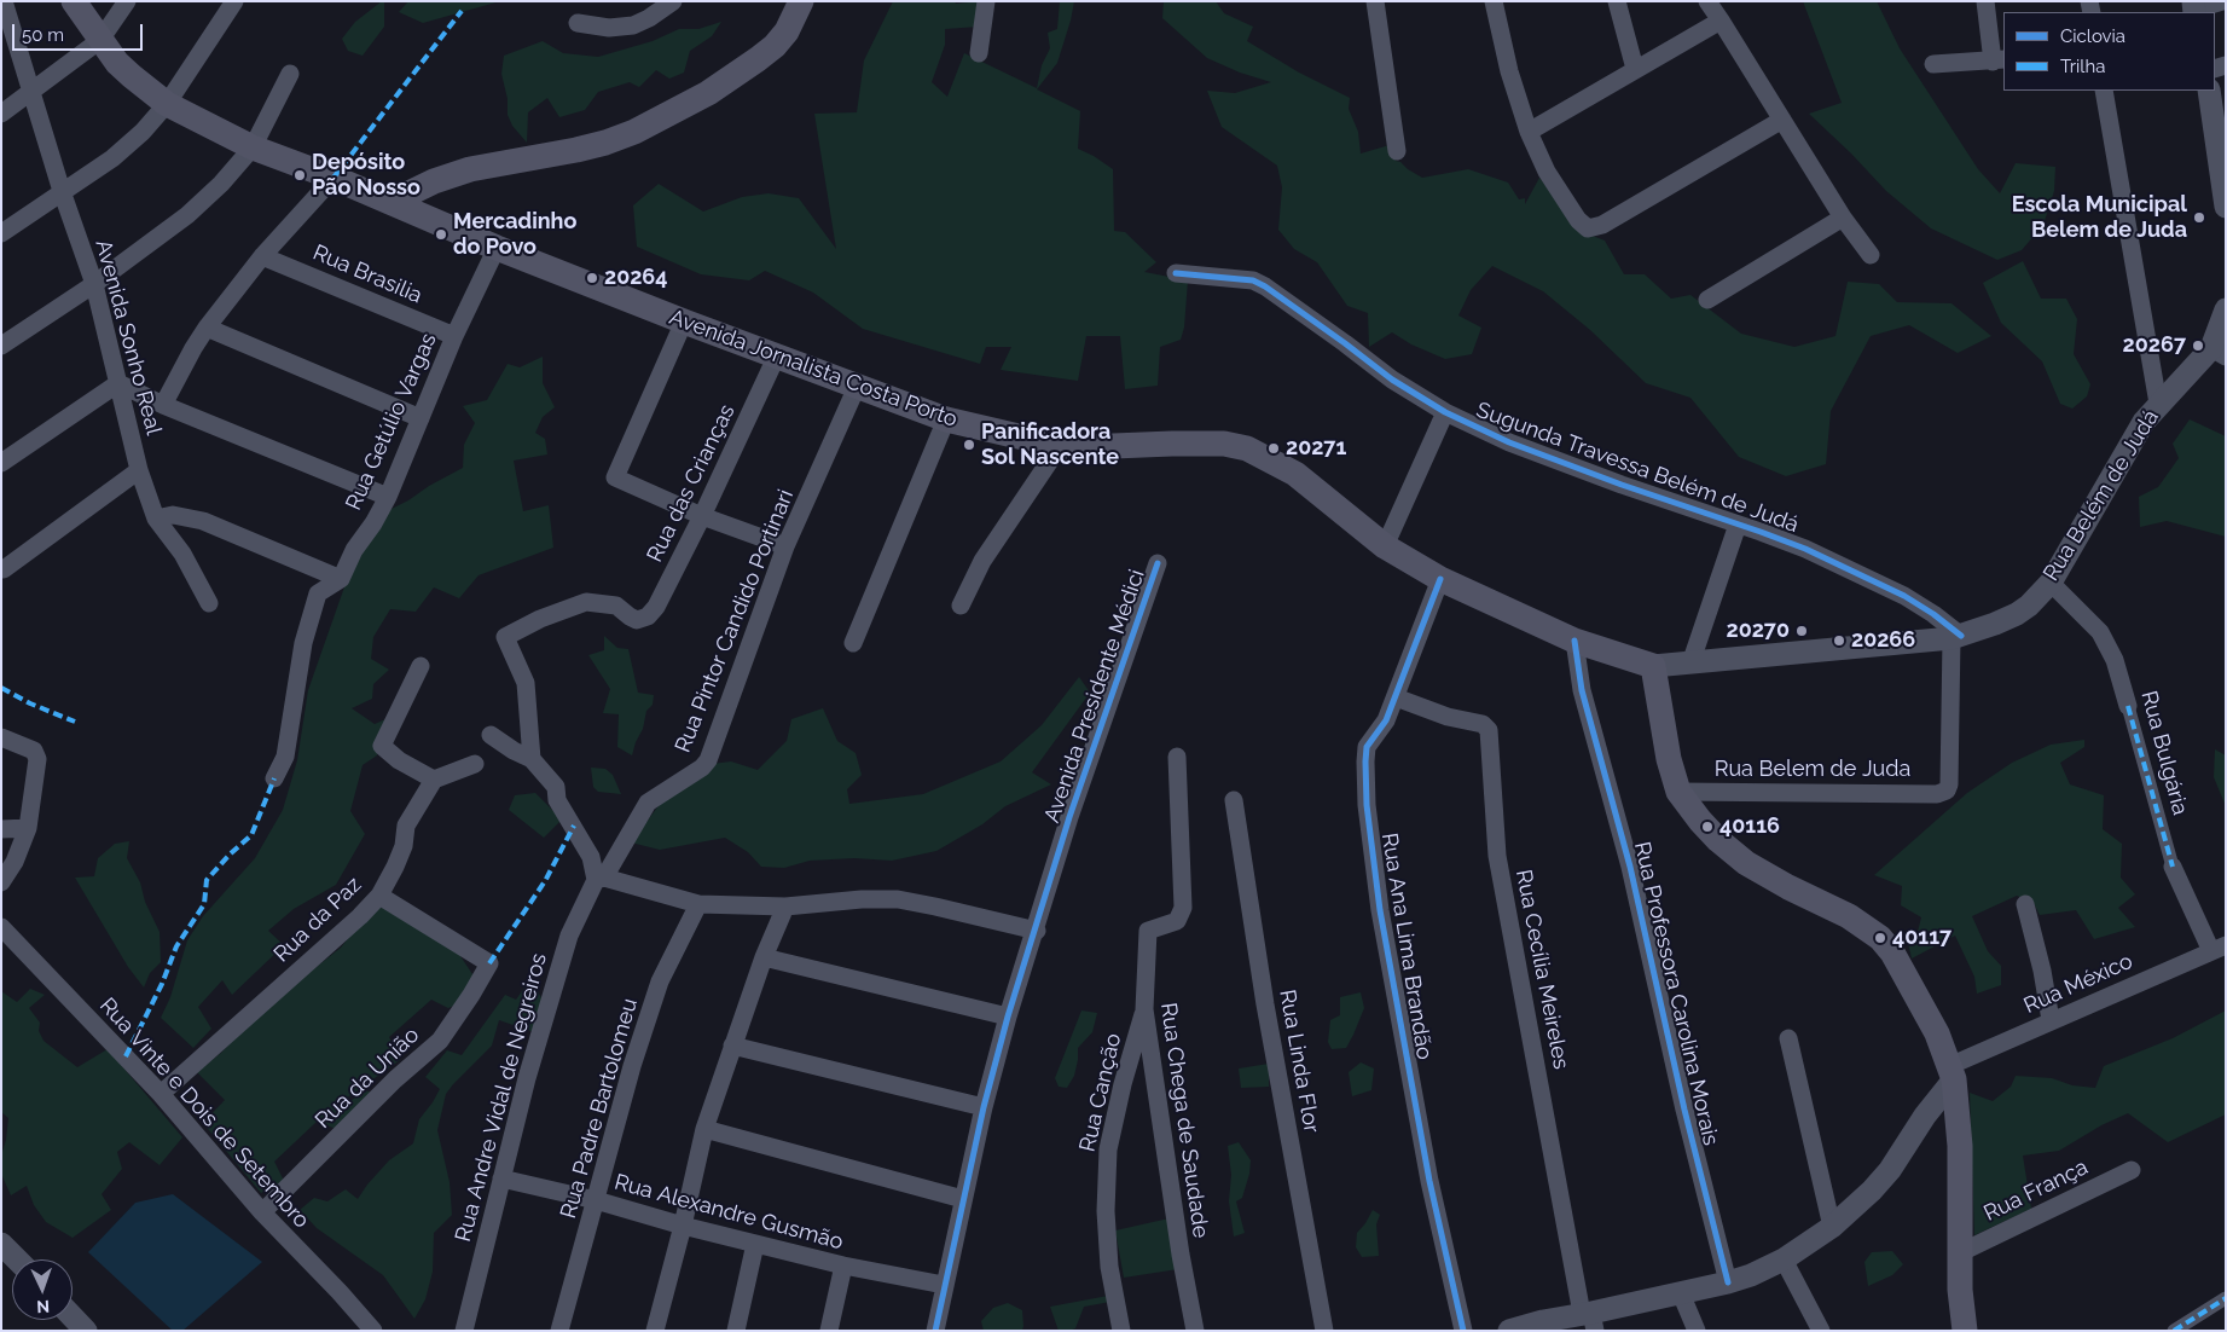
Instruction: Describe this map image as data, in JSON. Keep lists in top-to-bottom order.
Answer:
{
  "streets": {
    "main road": ["Avenida Jornalista Costa Porto"],
    "street": [
      "Rua Brasilia",
      "Avenida Sonho Real",
      "Rua Getúlio Vargas",
      "Sugunda Travessa Belém de Judá",
      "Rua das Crianças",
      "Rua Belém de Judá",
      "Rua Pintor Candido Portinari",
      "Avenida Presidente Médici",
      "Rua Bulgária",
      "Rua Belem de Juda",
      "Rua da Paz",
      "Rua Ana Lima Brandão",
      "Rua Cecília Meireles",
      "Rua México",
      "Rua Professora Carolina Morais",
      "Rua Linda Flor",
      "Rua da União",
      "Rua Canção",
      "Rua Andre Vidal de Negreiros",
      "Rua Padre Bartolomeu",
      "Rua Vinte e Dois de Setembro",
      "Rua Chega de Saudade",
      "Rua França",
      "Rua Alexandre Gusmão"
    ]
  },
  "crossings": [
    ["Rua Brasilia", "Rua Getúlio Vargas"],
    ["Avenida Jornalista Costa Porto", "Rua Getúlio Vargas"],
    ["Avenida Jornalista Costa Porto", "Rua das Crianças"],
    ["Avenida Jornalista Costa Porto", "Rua Belém de Judá"],
    ["Avenida Jornalista Costa Porto", "Rua Pintor Candido Portinari"],
    ["Avenida Jornalista Costa Porto", "Rua Ana Lima Brandão"],
    ["Avenida Jornalista Costa Porto", "Rua Professora Carolina Morais"],
    ["Sugunda Travessa Belém de Judá", "Rua Belém de Judá"],
    ["Sugunda Travessa Belém de Judá", "Rua Belem de Juda"],
    ["Rua Belém de Judá", "Rua Bulgária"],
    ["Rua Belém de Judá", "Rua Belem de Juda"],
    ["Rua Pintor Candido Portinari", "Rua Andre Vidal de Negreiros"],
    ["Avenida Presidente Médici", "Rua Alexandre Gusmão"],
    ["Rua Bulgária", "Rua México"],
    ["Rua da Paz", "Rua da União"],
    ["Rua da Paz", "Rua Vinte e Dois de Setembro"],
    ["Rua Ana Lima Brandão", "Rua Cecília Meireles"],
    ["Rua da União", "Rua Vinte e Dois de Setembro"],
    ["Rua Canção", "Rua Chega de Saudade"],
    ["Rua Andre Vidal de Negreiros", "Rua Alexandre Gusmão"],
    ["Rua Padre Bartolomeu", "Rua Alexandre Gusmão"]
  ],
  "places": [
    "Depósito Pão Nosso",
    "Escola Municipal Belem de Juda",
    "Mercadinho do Povo",
    "20264",
    "20267",
    "Panificadora Sol Nascente",
    "20271",
    "20270",
    "20266",
    "40116",
    "40117"
  ],
  "legend": ["Ciclovia", "Trilha"],
  "scale_bar": "50 m",
  "north": "bottom"
}
